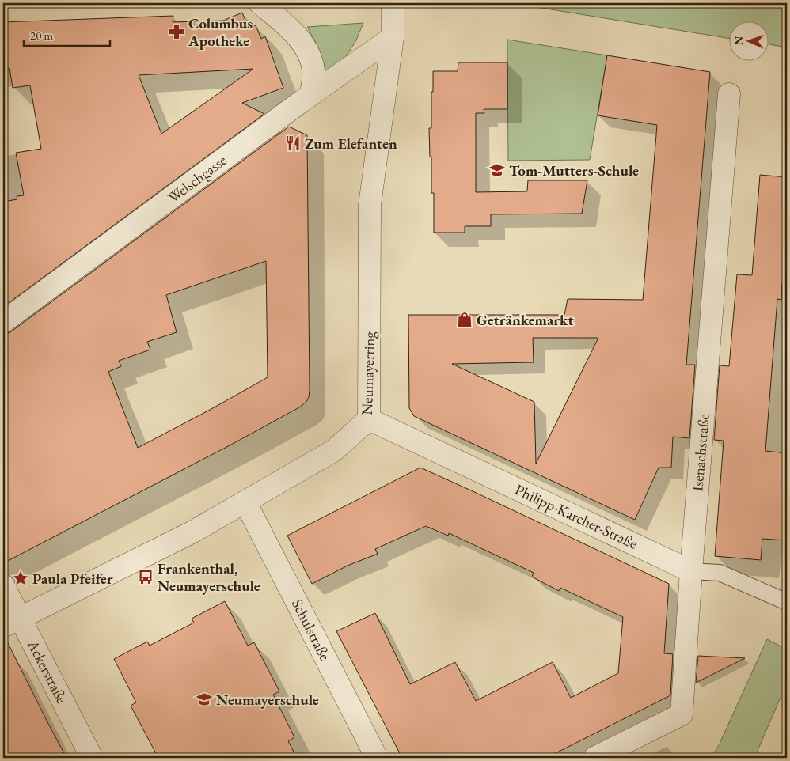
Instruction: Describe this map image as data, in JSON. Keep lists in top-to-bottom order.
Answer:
{
  "streets": {
    "street": [
      "Welschgasse",
      "Neumayerring",
      "Isenachstraße",
      "Philipp-Karcher-Straße",
      "Schulstraße",
      "Ackerstraße"
    ]
  },
  "crossings": [
    ["Welschgasse", "Neumayerring"],
    ["Neumayerring", "Philipp-Karcher-Straße"],
    ["Neumayerring", "Schulstraße"],
    ["Neumayerring", "Ackerstraße"],
    ["Isenachstraße", "Philipp-Karcher-Straße"]
  ],
  "places": {
    "pharmacy": ["Columbus Apotheke"],
    "restaurant": ["Zum Elefanten"],
    "school or university": ["Tom-Mutters-Schule", "Neumayerschule"],
    "shop": ["Getränkemarkt"],
    "bus stop": ["Frankenthal, Neumayerschule"],
    "place": ["Paula Pfeifer"]
  },
  "scale_bar": "20 m",
  "north": "left"
}
